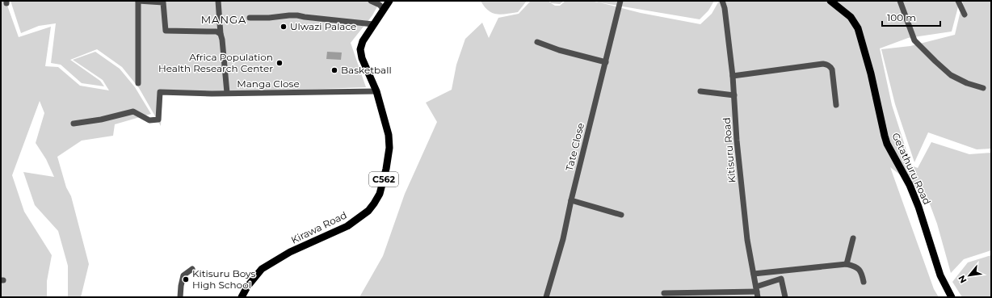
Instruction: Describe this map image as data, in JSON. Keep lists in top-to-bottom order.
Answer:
{
  "streets": {
    "main road": ["Getathuru Road", "C562", "Kirawa Road"],
    "street": ["Manga Close", "Tate Close", "Kitisuru Road"]
  },
  "crossings": [
    ["Manga Close", "Kirawa Road"]
  ],
  "districts": ["MANGA"],
  "places": [
    "Ulwazi Palace",
    "Africa Population Health Research Center",
    "Basketball",
    "Kitisuru Boys High School"
  ],
  "scale_bar": "100 m",
  "north": "bottom left"
}
